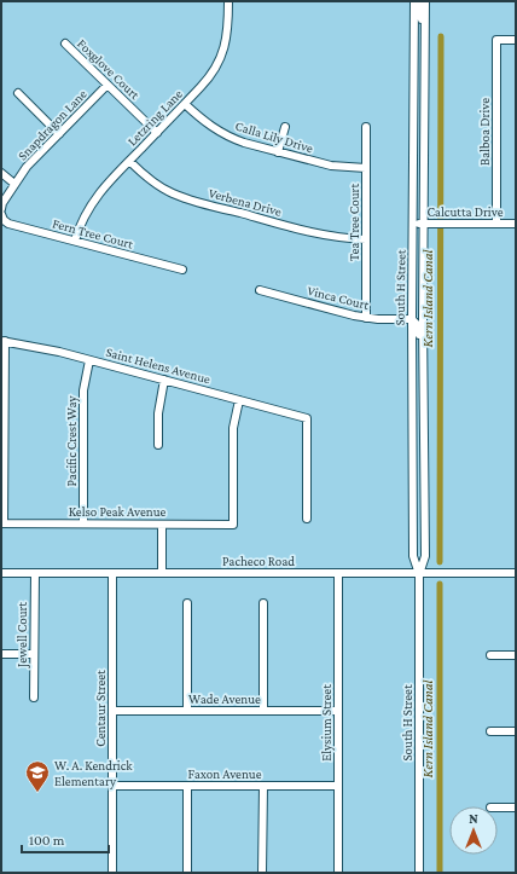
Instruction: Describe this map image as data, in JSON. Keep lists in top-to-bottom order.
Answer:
{
  "streets": {
    "street": [
      "Foxglove Court",
      "Letzring Lane",
      "Snapdragon Lane",
      "Balboa Drive",
      "Calla Lily Drive",
      "Verbena Drive",
      "Calcutta Drive",
      "Tea Tree Court",
      "Fern Tree Court",
      "South H Street",
      "Vinca Court",
      "Saint Helens Avenue",
      "Pacific Crest Way",
      "Kelso Peak Avenue",
      "Pacheco Road",
      "Jewell Court",
      "Wade Avenue",
      "Centaur Street",
      "Elysium Street",
      "Faxon Avenue"
    ]
  },
  "crossings": [
    ["Foxglove Court", "Letzring Lane"],
    ["Foxglove Court", "Snapdragon Lane"],
    ["Letzring Lane", "Calla Lily Drive"],
    ["Letzring Lane", "Verbena Drive"],
    ["Letzring Lane", "Fern Tree Court"],
    ["Balboa Drive", "Calcutta Drive"],
    ["Calla Lily Drive", "Tea Tree Court"],
    ["Verbena Drive", "Tea Tree Court"],
    ["Calcutta Drive", "South H Street"],
    ["Tea Tree Court", "Vinca Court"],
    ["South H Street", "Vinca Court"],
    ["South H Street", "Pacheco Road"],
    ["Saint Helens Avenue", "Pacific Crest Way"],
    ["Saint Helens Avenue", "Kelso Peak Avenue"],
    ["Pacific Crest Way", "Kelso Peak Avenue"],
    ["Pacheco Road", "Jewell Court"],
    ["Pacheco Road", "Centaur Street"],
    ["Pacheco Road", "Elysium Street"],
    ["Wade Avenue", "Centaur Street"],
    ["Wade Avenue", "Elysium Street"],
    ["Centaur Street", "Faxon Avenue"],
    ["Elysium Street", "Faxon Avenue"]
  ],
  "water": ["Kern Island Canal"],
  "places": {
    "school or university": ["W. A. Kendrick Elementary"]
  },
  "scale_bar": "100 m",
  "north": "top"
}
